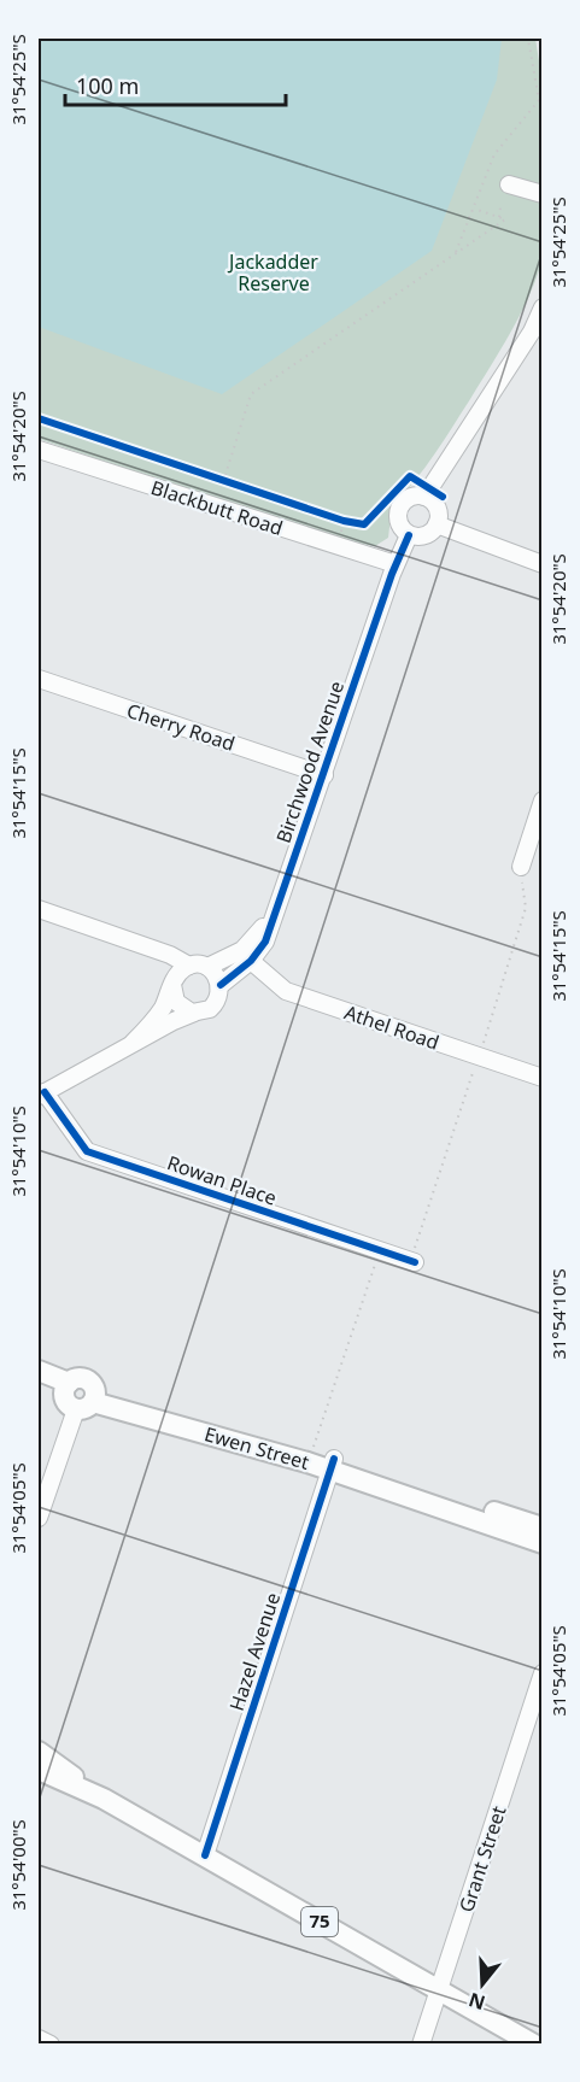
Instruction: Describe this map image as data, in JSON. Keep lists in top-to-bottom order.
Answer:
{
  "streets": {
    "main road": ["Ewen Street", "75"],
    "street": [
      "Blackbutt Road",
      "Cherry Road",
      "Birchwood Avenue",
      "Athel Road",
      "Rowan Place",
      "Hazel Avenue",
      "Grant Street"
    ]
  },
  "crossings": [
    ["Blackbutt Road", "Birchwood Avenue"],
    ["Cherry Road", "Birchwood Avenue"],
    ["Birchwood Avenue", "Athel Road"],
    ["Birchwood Avenue", "Rowan Place"],
    ["Ewen Street", "Hazel Avenue"],
    ["Hazel Avenue", "75"],
    ["Grant Street", "75"]
  ],
  "parks": ["Jackadder Reserve"],
  "scale_bar": "100 m",
  "north": "bottom",
  "coordinates": [
    "31°54'25\"S",
    "31°54'20\"S",
    "31°54'15\"S",
    "31°54'10\"S",
    "31°54'05\"S",
    "31°54'00\"S"
  ]
}
